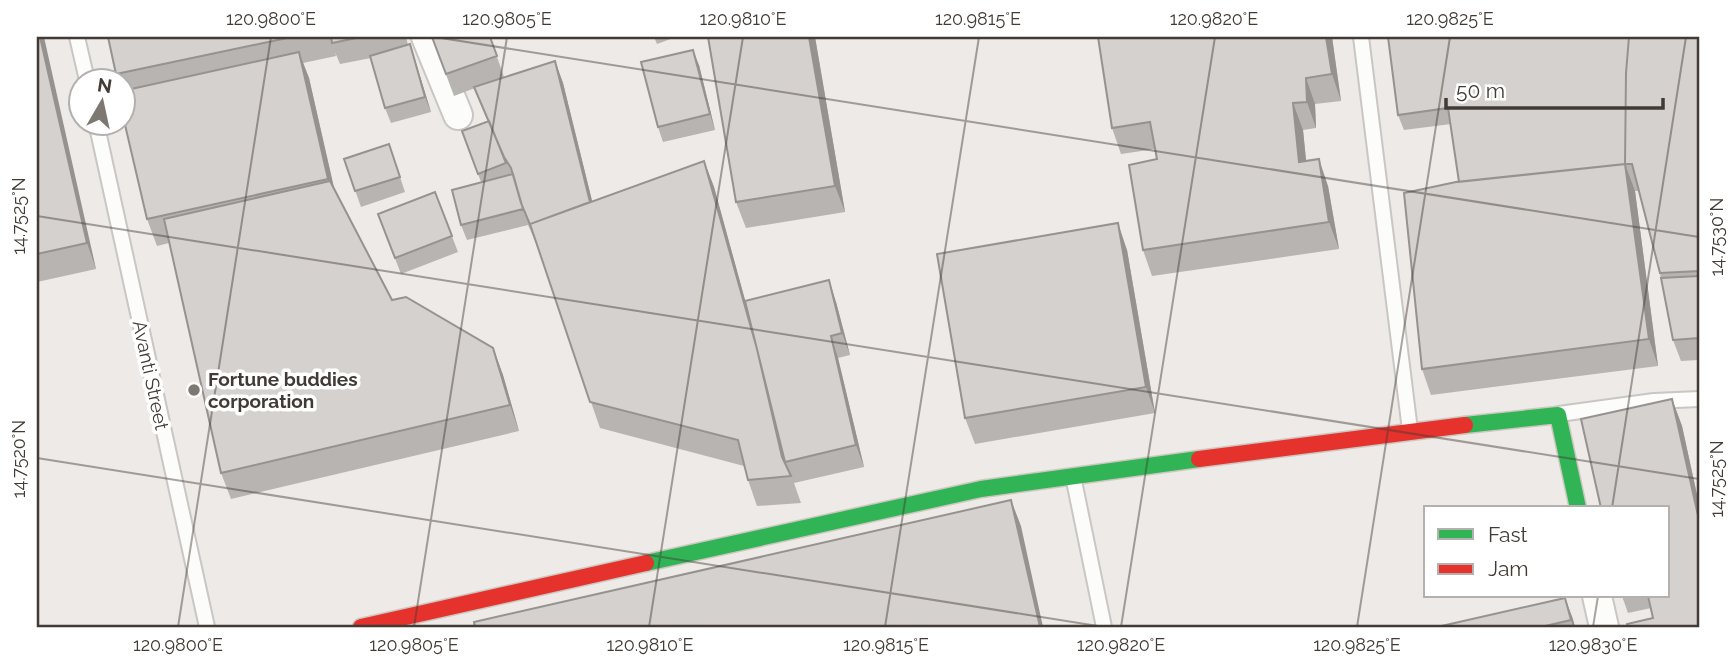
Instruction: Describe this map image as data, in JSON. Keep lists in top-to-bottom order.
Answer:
{
  "streets": {
    "lane": ["Avanti Street"]
  },
  "places": ["Fortune buddies corporation"],
  "legend": ["Fast", "Jam"],
  "scale_bar": "50 m",
  "north": "top",
  "coordinates": [
    "120.9800°E",
    "120.9805°E",
    "120.9810°E",
    "120.9815°E",
    "120.9820°E",
    "120.9825°E",
    "14.7525°N",
    "14.7530°N",
    "14.7520°N",
    "120.9830°E"
  ]
}
